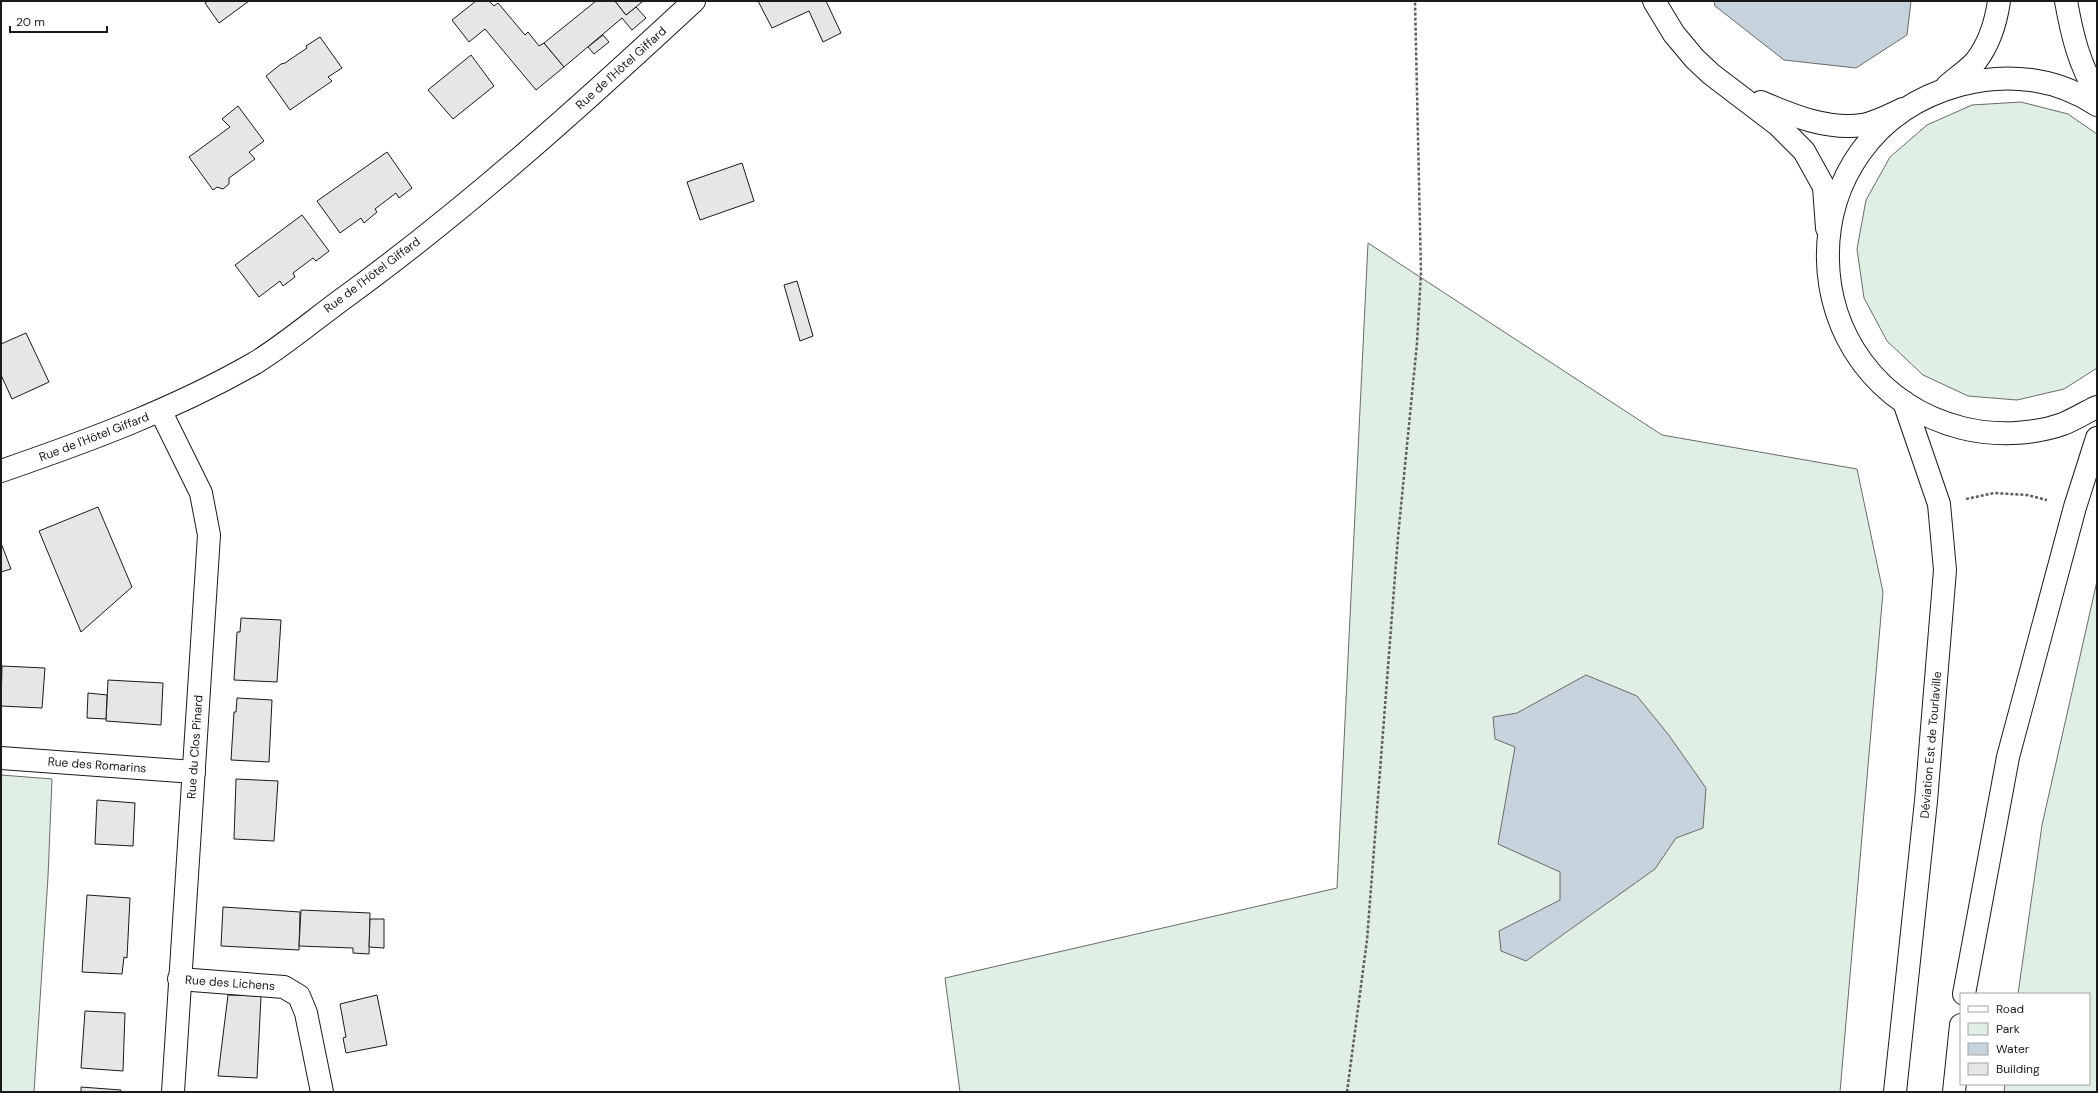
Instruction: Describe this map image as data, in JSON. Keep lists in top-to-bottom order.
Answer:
{
  "streets": {
    "main road": [
      "Rue de l'Hôtel Giffard",
      "Déviation Est de Tourlaville",
      "Rue du Clos Pinard",
      "Rue des Romarins",
      "Rue des Lichens"
    ]
  },
  "crossings": [
    ["Rue de l'Hôtel Giffard", "Rue du Clos Pinard"],
    ["Rue du Clos Pinard", "Rue des Romarins"],
    ["Rue du Clos Pinard", "Rue des Lichens"]
  ],
  "legend": [
    "Road",
    "Park",
    "Water",
    "Building"
  ],
  "scale_bar": "20 m"
}
